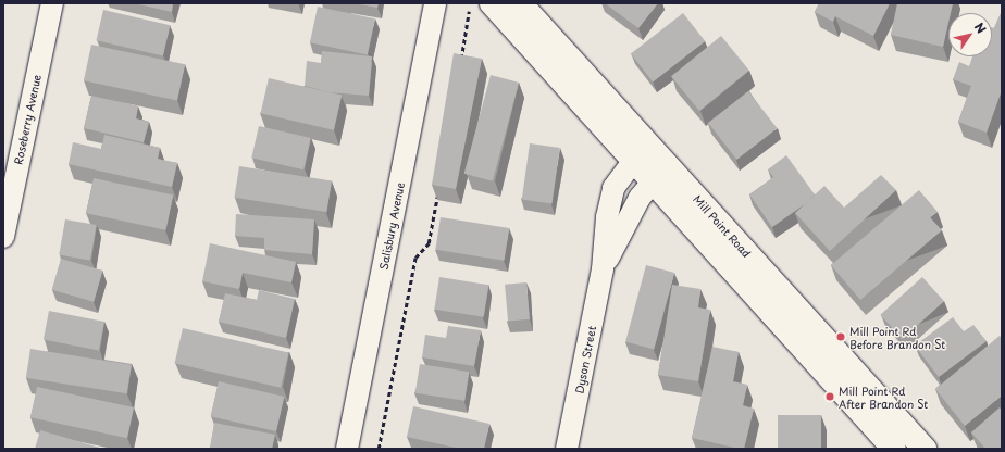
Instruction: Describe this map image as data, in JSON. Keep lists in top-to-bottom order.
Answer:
{
  "streets": {
    "main road": ["Mill Point Road"],
    "street": ["Roseberry Avenue", "Salisbury Avenue", "Dyson Street"]
  },
  "crossings": [
    ["Mill Point Road", "Dyson Street"]
  ],
  "places": ["Mill Point Rd Before Brandon St", "Mill Point Rd After Brandon St"],
  "north": "top right"
}
